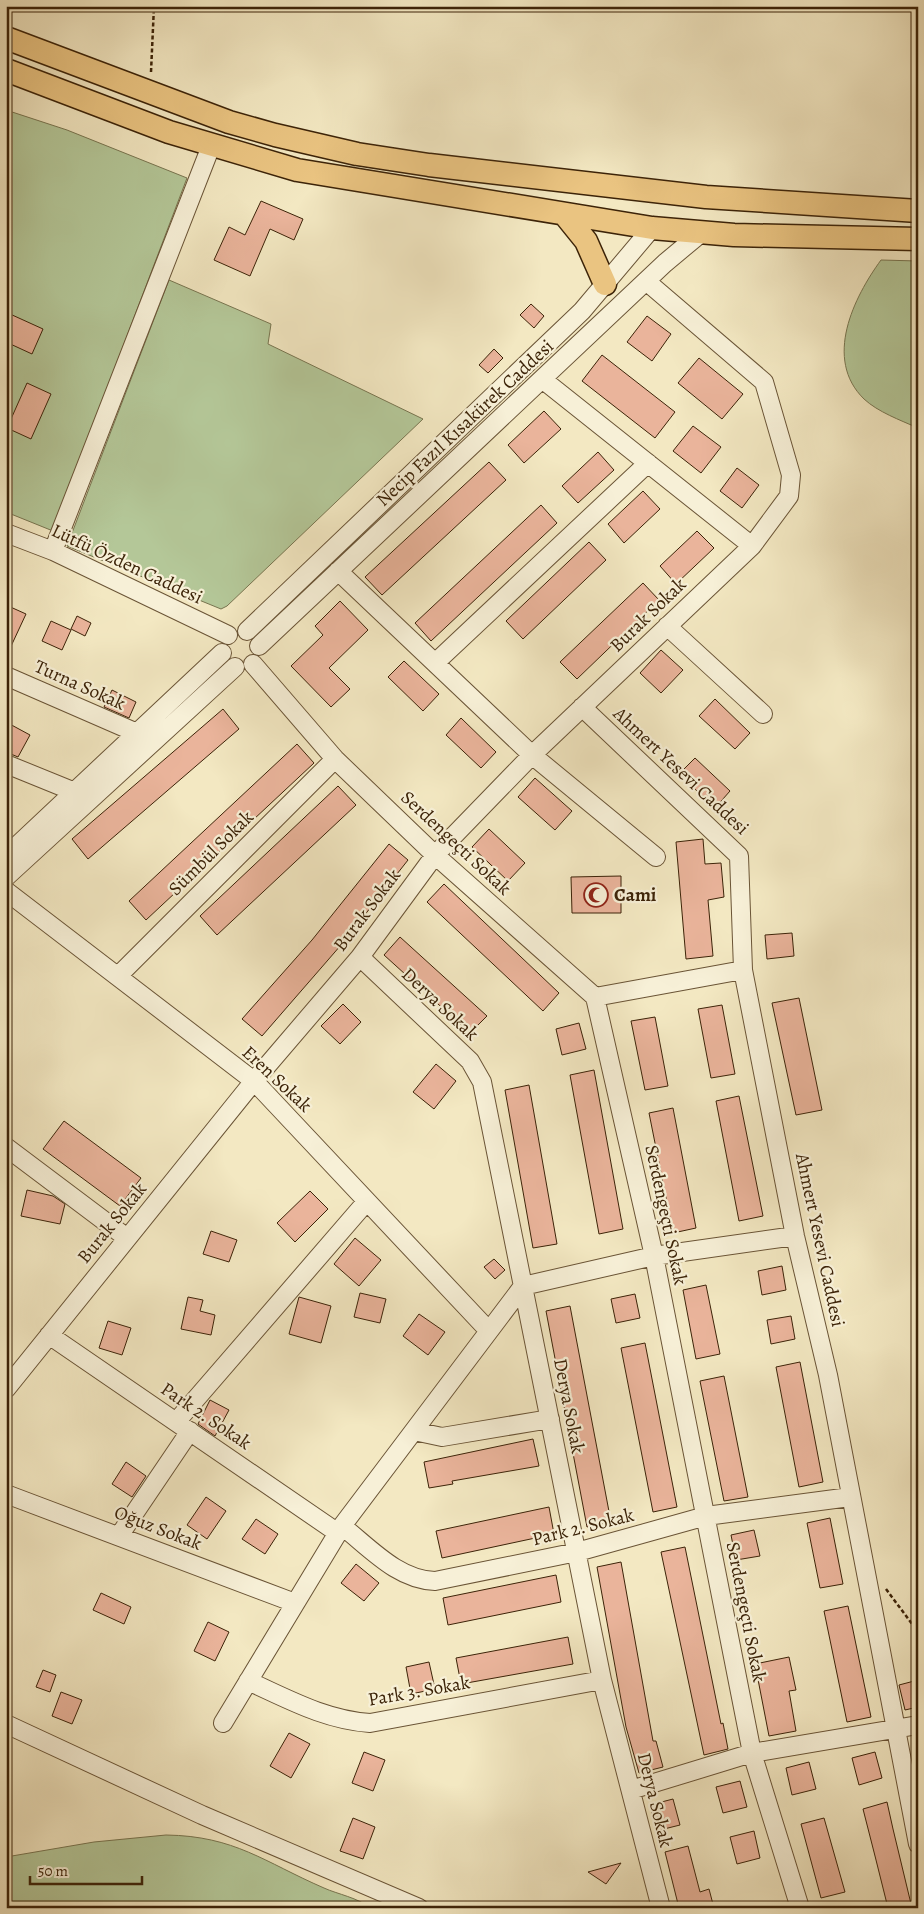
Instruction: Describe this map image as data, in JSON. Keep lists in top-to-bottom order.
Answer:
{
  "streets": {
    "street": [
      "Necip Fazıl Kısakürek Caddesi",
      "Lütfü Özden Caddesi",
      "Burak Sokak",
      "Turna Sokak",
      "Ahmert Yesevi Caddesi",
      "Serdengeçti Sokak",
      "Sümbül Sokak",
      "Derya Sokak",
      "Eren Sokak",
      "Park 2. Sokak",
      "Oğuz Sokak",
      "Park 3. Sokak"
    ]
  },
  "crossings": [
    ["Necip Fazıl Kısakürek Caddesi", "Lütfü Özden Caddesi"],
    ["Necip Fazıl Kısakürek Caddesi", "Burak Sokak"],
    ["Necip Fazıl Kısakürek Caddesi", "Serdengeçti Sokak"],
    ["Lütfü Özden Caddesi", "Serdengeçti Sokak"],
    ["Burak Sokak", "Ahmert Yesevi Caddesi"],
    ["Burak Sokak", "Serdengeçti Sokak"],
    ["Burak Sokak", "Derya Sokak"],
    ["Burak Sokak", "Eren Sokak"],
    ["Burak Sokak", "Park 2. Sokak"],
    ["Ahmert Yesevi Caddesi", "Park 2. Sokak"],
    ["Serdengeçti Sokak", "Sümbül Sokak"],
    ["Serdengeçti Sokak", "Park 2. Sokak"],
    ["Sümbül Sokak", "Eren Sokak"],
    ["Derya Sokak", "Park 2. Sokak"],
    ["Derya Sokak", "Park 3. Sokak"]
  ],
  "places": {
    "mosque": ["Cami"]
  },
  "scale_bar": "50 m"
}
